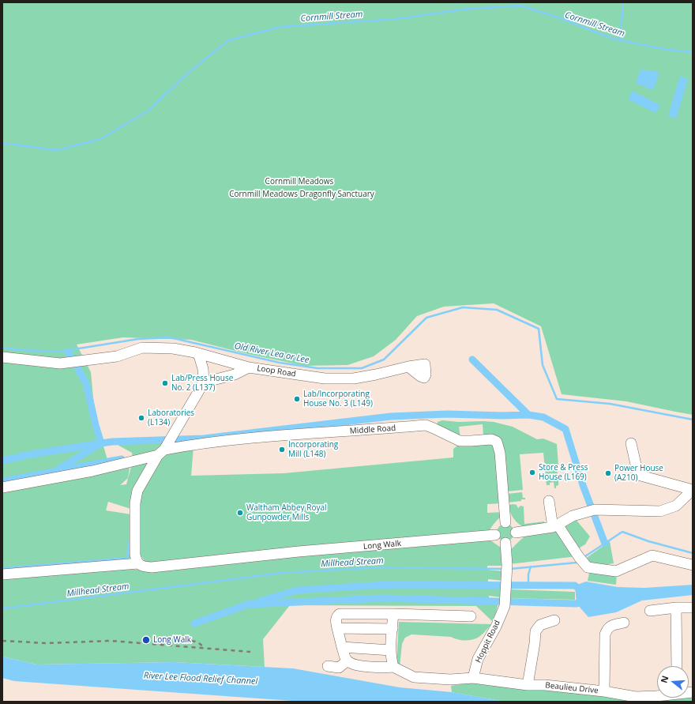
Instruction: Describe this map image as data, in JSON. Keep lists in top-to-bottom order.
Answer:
{
  "streets": {
    "street": [
      "Loop Road",
      "Middle Road",
      "Long Walk",
      "Hoppit Road",
      "Beaulieu Drive"
    ]
  },
  "crossings": [
    ["Middle Road", "Long Walk"],
    ["Middle Road", "Hoppit Road"],
    ["Long Walk", "Hoppit Road"],
    ["Hoppit Road", "Beaulieu Drive"]
  ],
  "water": [
    "Cornmill Stream",
    "Old River Lea or Lee",
    "Millhead Stream",
    "River Lee Flood Relief Channel"
  ],
  "parks": ["Cornmill Meadows", "Cornmill Meadows Dragonfly Sanctuary"],
  "places": [
    "Lab/Press House No. 2 (L137)",
    "Lab/Incorporating House No. 3 (L149)",
    "Laboratories (L134)",
    "Incorporating Mill (L148)",
    "Store & Press House (L169)",
    "Power House (A210)",
    "Waltham Abbey Royal Gunpowder Mills",
    "Long Walk"
  ],
  "north": "left"
}
